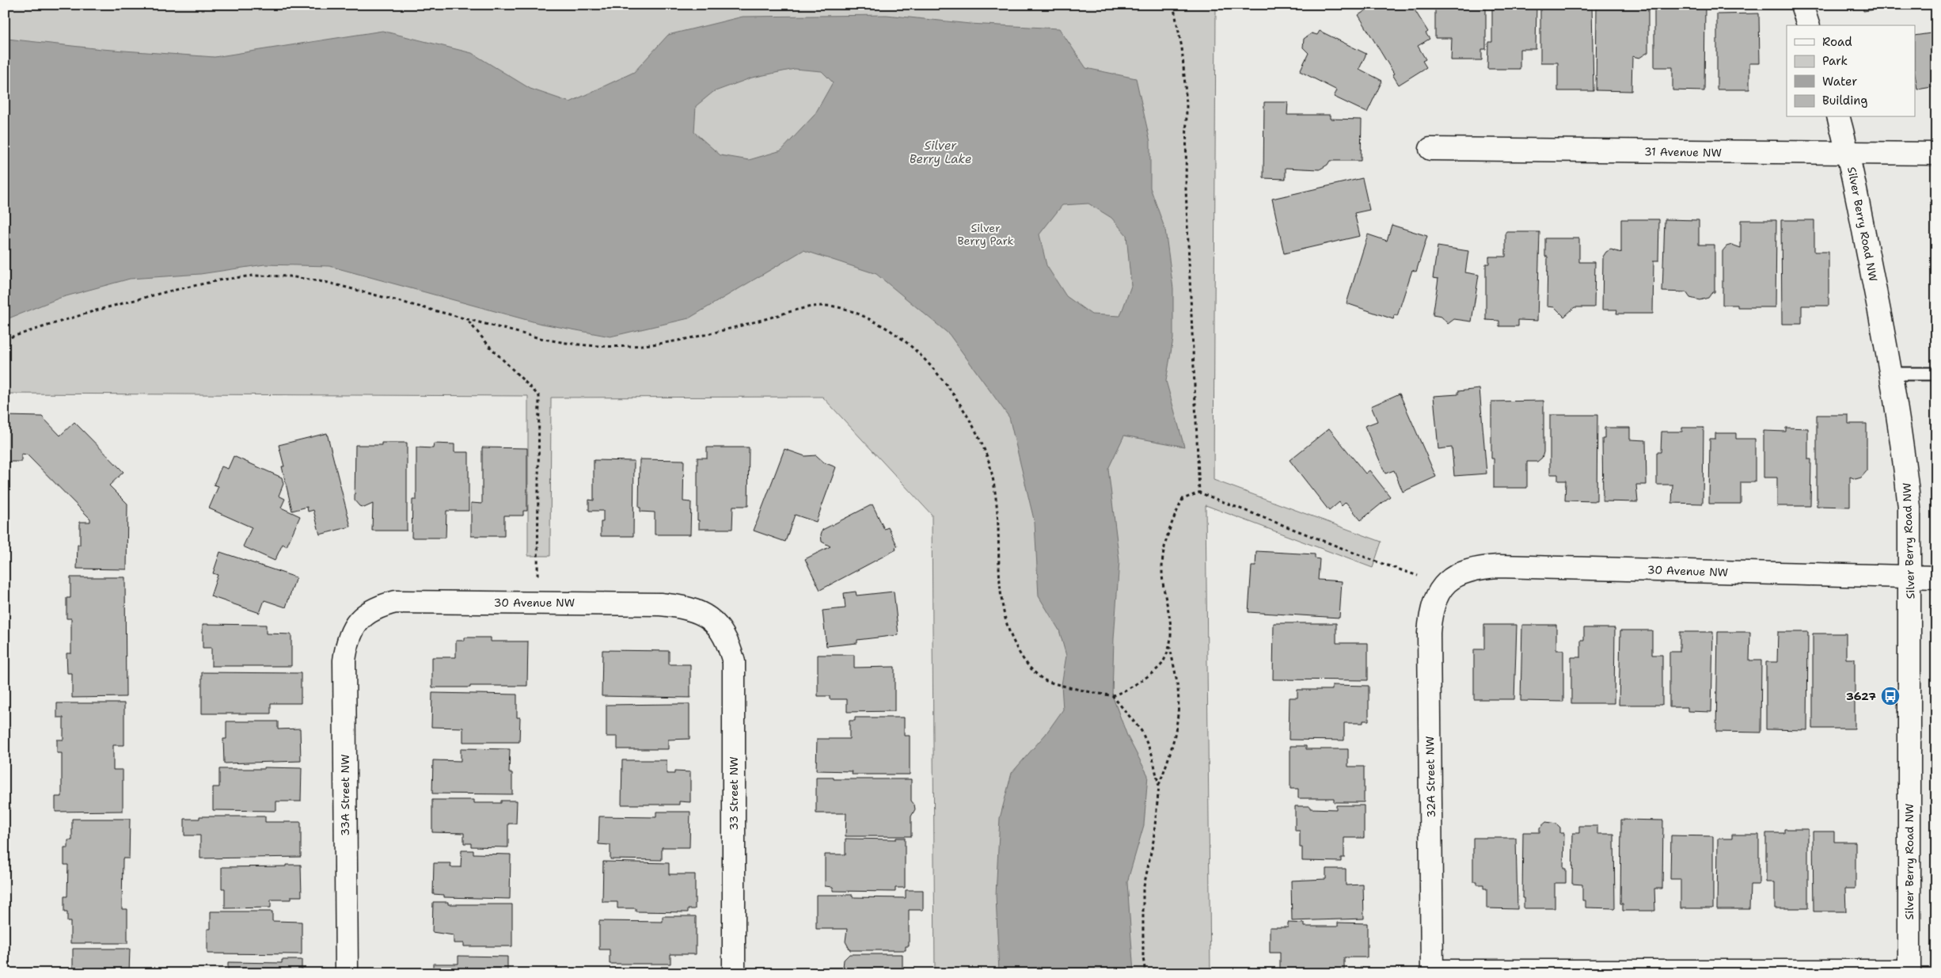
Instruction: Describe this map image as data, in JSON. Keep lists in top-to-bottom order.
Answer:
{
  "streets": {
    "street": [
      "31 Avenue NW",
      "Silver Berry Road NW",
      "30 Avenue NW",
      "32A Street NW",
      "33 Street NW",
      "33A Street NW"
    ]
  },
  "crossings": [
    ["31 Avenue NW", "Silver Berry Road NW"],
    ["Silver Berry Road NW", "30 Avenue NW"],
    ["30 Avenue NW", "32A Street NW"],
    ["30 Avenue NW", "33 Street NW"],
    ["30 Avenue NW", "33A Street NW"]
  ],
  "water": ["Silver Berry Lake"],
  "parks": ["Silver Berry Park"],
  "places": {
    "bus stop": ["3627"]
  },
  "legend": [
    "Road",
    "Park",
    "Water",
    "Building"
  ]
}
